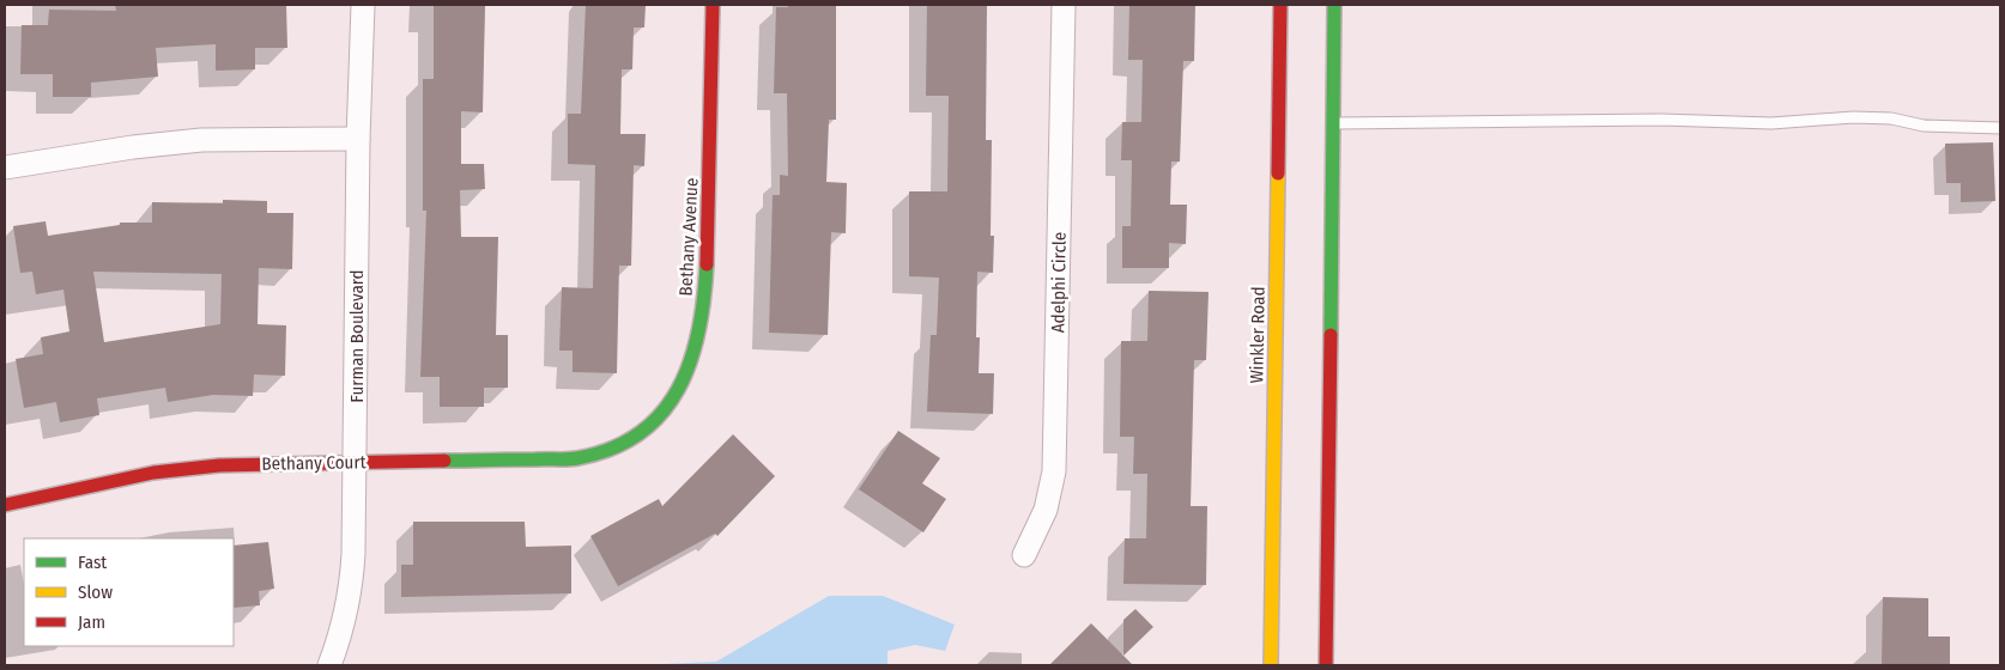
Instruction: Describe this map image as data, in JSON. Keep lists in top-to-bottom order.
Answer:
{
  "streets": {
    "street": [
      "Bethany Avenue",
      "Adelphi Circle",
      "Winkler Road",
      "Furman Boulevard",
      "Bethany Court"
    ]
  },
  "crossings": [
    ["Bethany Avenue", "Bethany Court"],
    ["Furman Boulevard", "Bethany Court"]
  ],
  "legend": ["Fast", "Slow", "Jam"]
}
